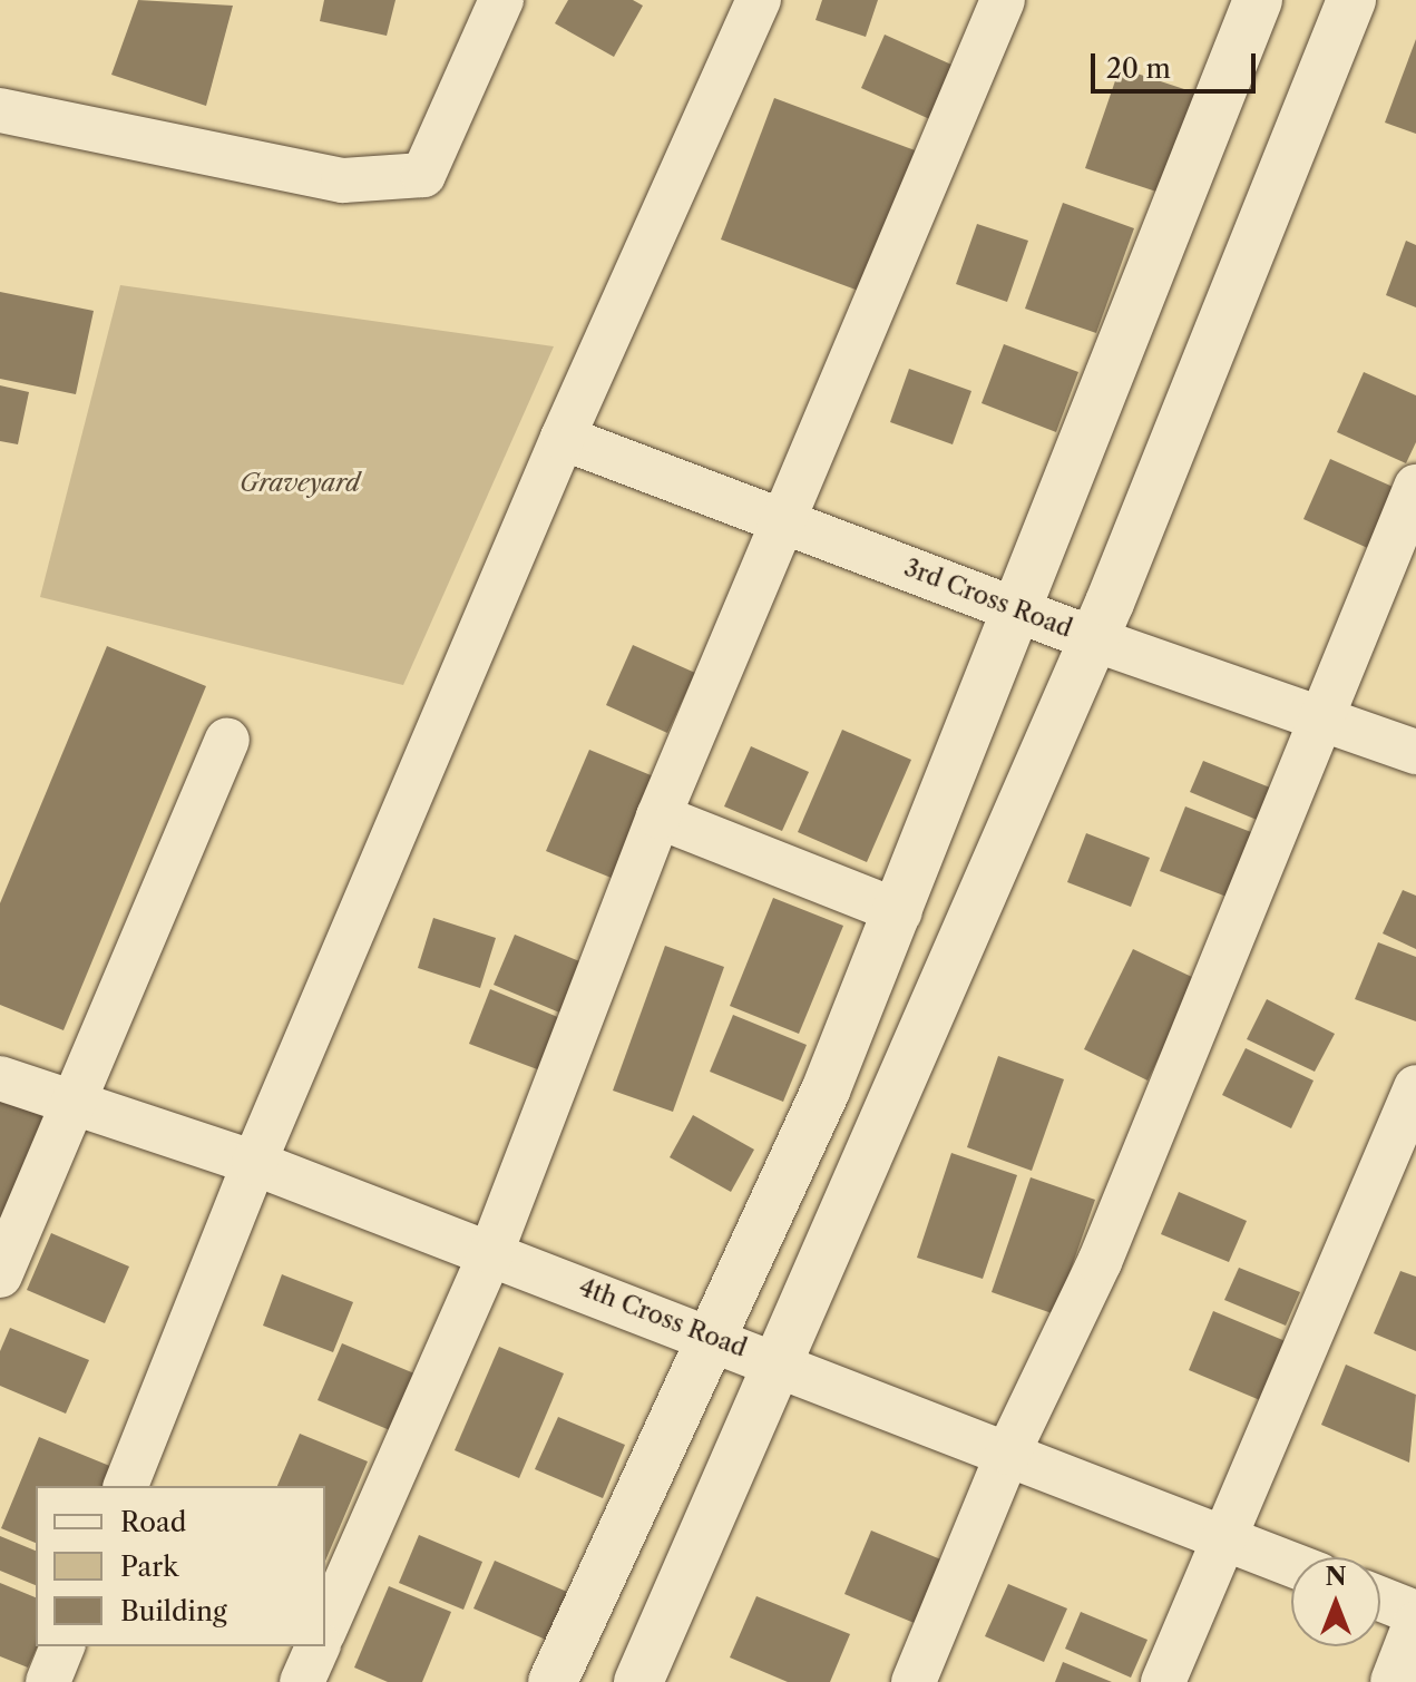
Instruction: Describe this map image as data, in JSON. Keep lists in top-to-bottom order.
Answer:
{
  "streets": {
    "street": ["3rd Cross Road", "4th Cross Road"]
  },
  "parks": ["Graveyard"],
  "legend": ["Road", "Park", "Building"],
  "scale_bar": "20 m",
  "north": "top"
}
